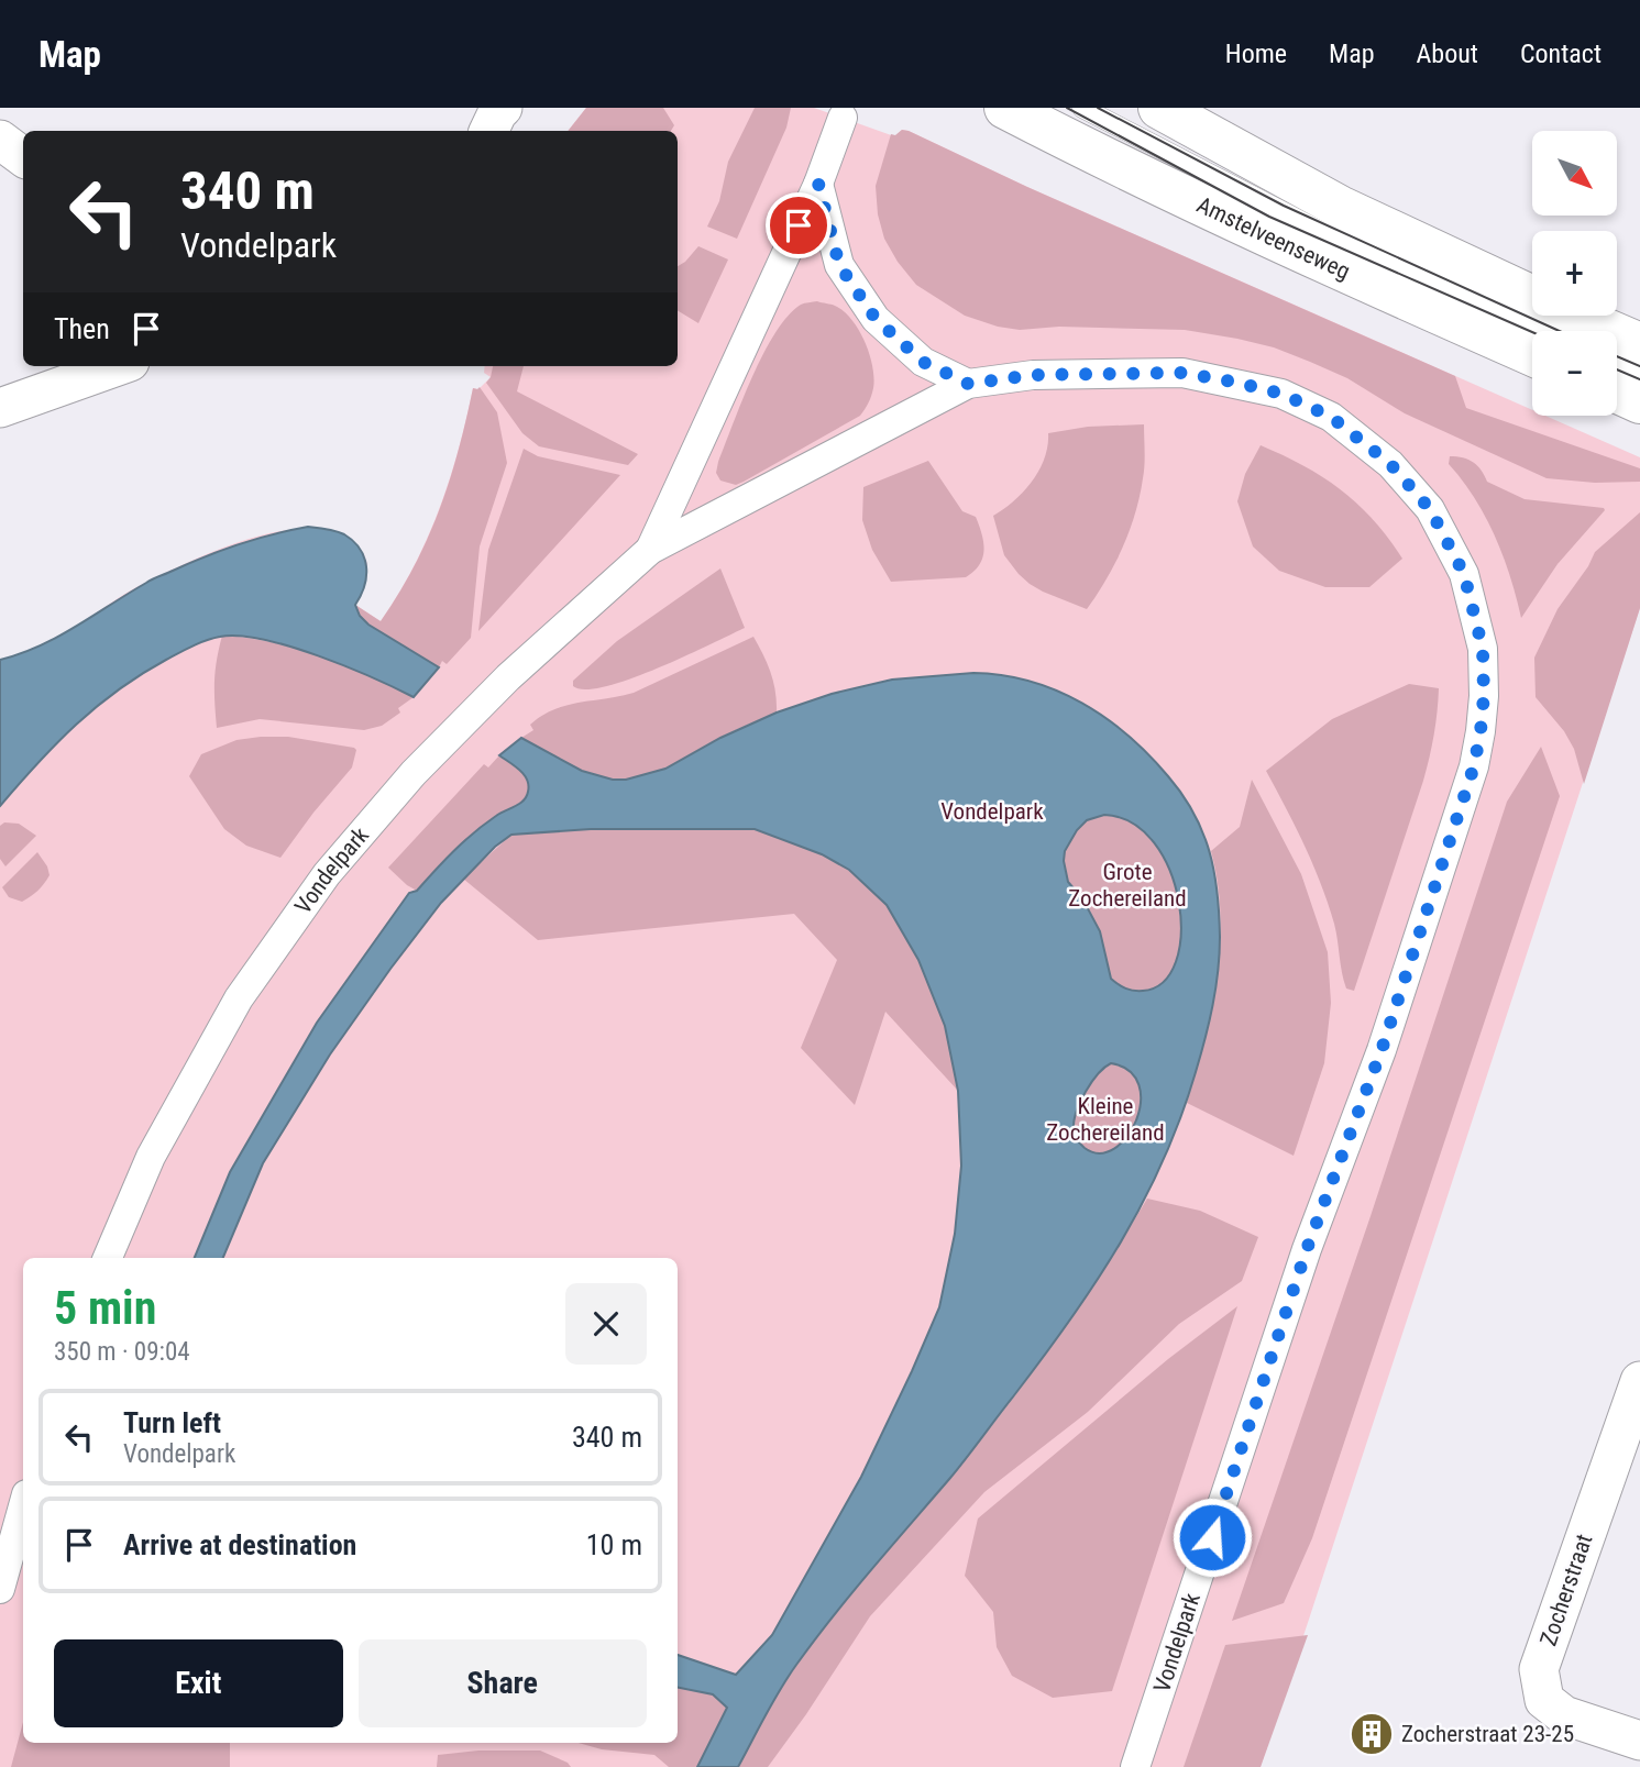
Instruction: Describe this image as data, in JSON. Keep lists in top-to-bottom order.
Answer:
{
  "streets": {
    "main road": ["Amstelveenseweg"],
    "street": ["Vondelpark", "Zocherstraat"]
  },
  "parks": ["Vondelpark", "Grote Zochereiland", "Kleine Zochereiland"],
  "places": {
    "building": ["Zocherstraat 23-25"]
  },
  "north": "bottom right",
  "page": {
    "header": "Map",
    "nav": [
      "Home",
      "Map",
      "About",
      "Contact"
    ],
    "map_buttons": ["+", "−"],
    "turn": ["340 m", "Vondelpark"],
    "then": "Then",
    "heading": ["5 min", "350 m · 09:04"],
    "list": [
      {
        "name": "Turn left",
        "note": "Vondelpark",
        "value": "340 m"
      },
      {
        "name": "Arrive at destination",
        "value": "10 m"
      }
    ],
    "buttons": ["Exit", "Share"]
  }
}
